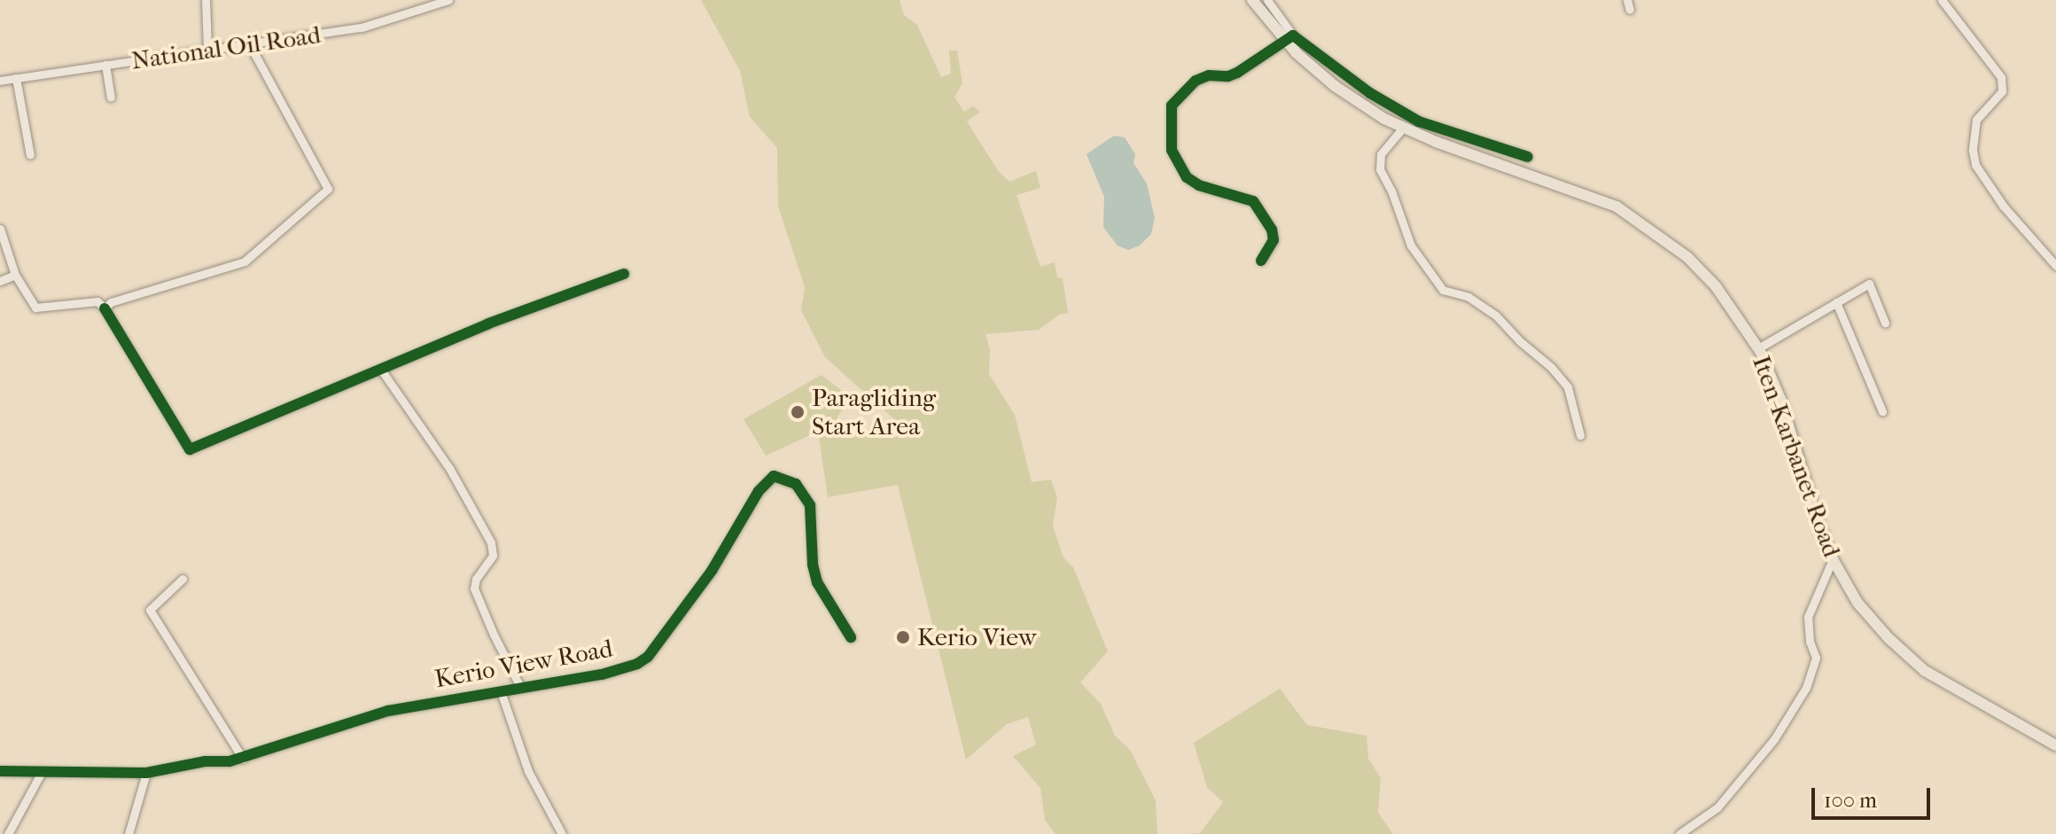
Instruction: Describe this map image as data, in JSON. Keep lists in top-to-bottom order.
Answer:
{
  "streets": {
    "main road": ["Iten-Karbanet Road"],
    "street": ["National Oil Road", "Kerio View Road"]
  },
  "places": ["Paragliding Start Area", "Kerio View"],
  "scale_bar": "100 m"
}
